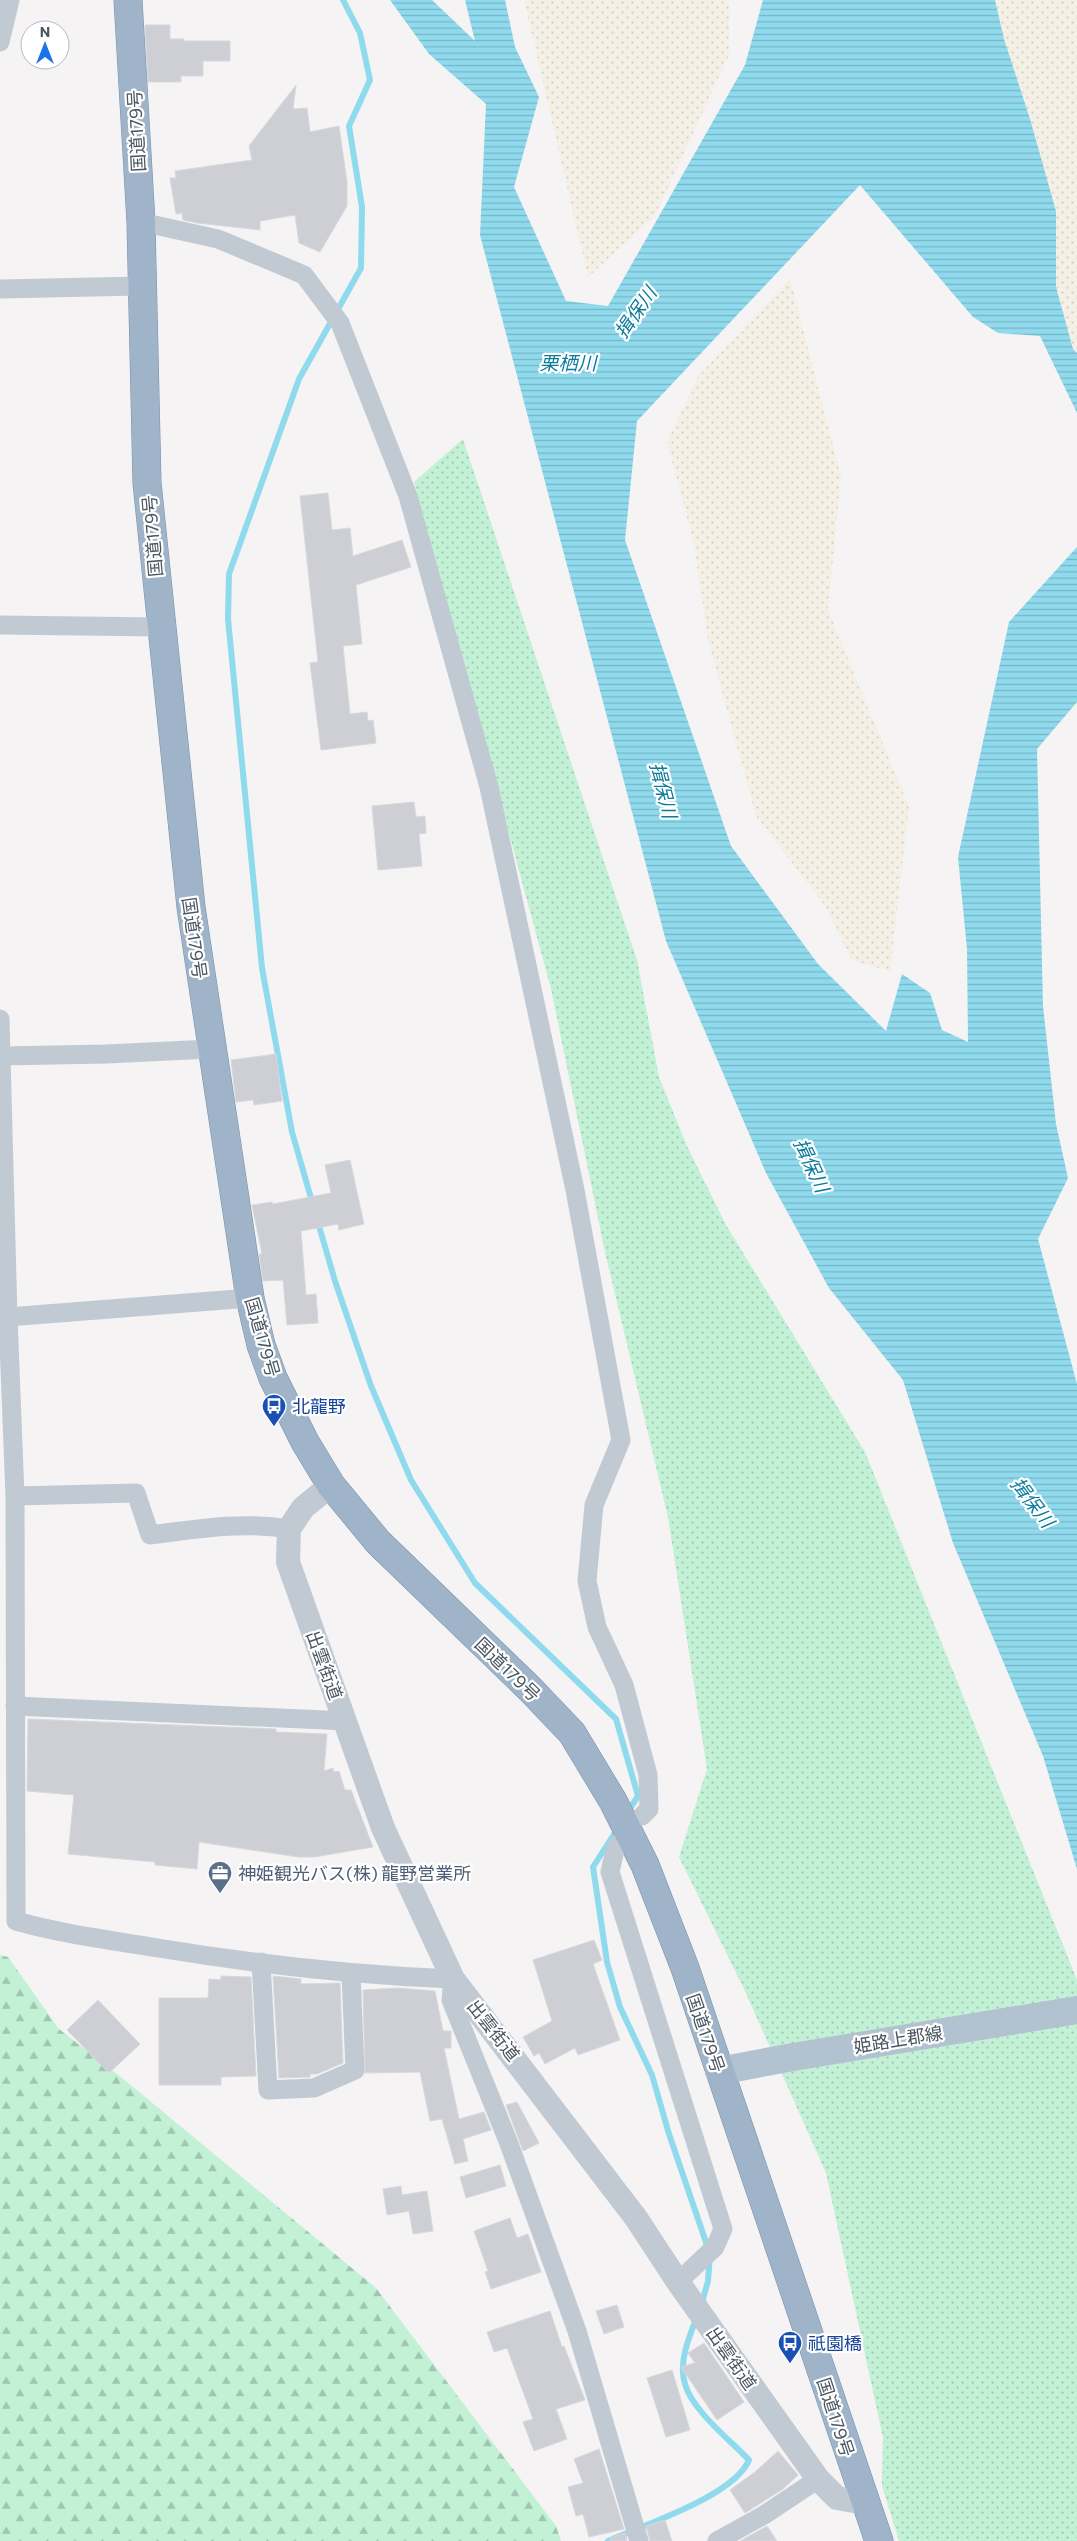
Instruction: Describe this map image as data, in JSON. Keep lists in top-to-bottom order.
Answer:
{
  "streets": {
    "highway": ["国道179号"],
    "main road": ["姫路上郡線"],
    "street": ["出雲街道"]
  },
  "crossings": [
    ["国道179号", "出雲街道"],
    ["国道179号", "姫路上郡線"]
  ],
  "water": ["揖保川", "栗栖川"],
  "places": {
    "bus stop": ["北龍野", "祇園橋"],
    "office": ["神姫観光バス(株) 龍野営業所"]
  },
  "north": "top"
}
